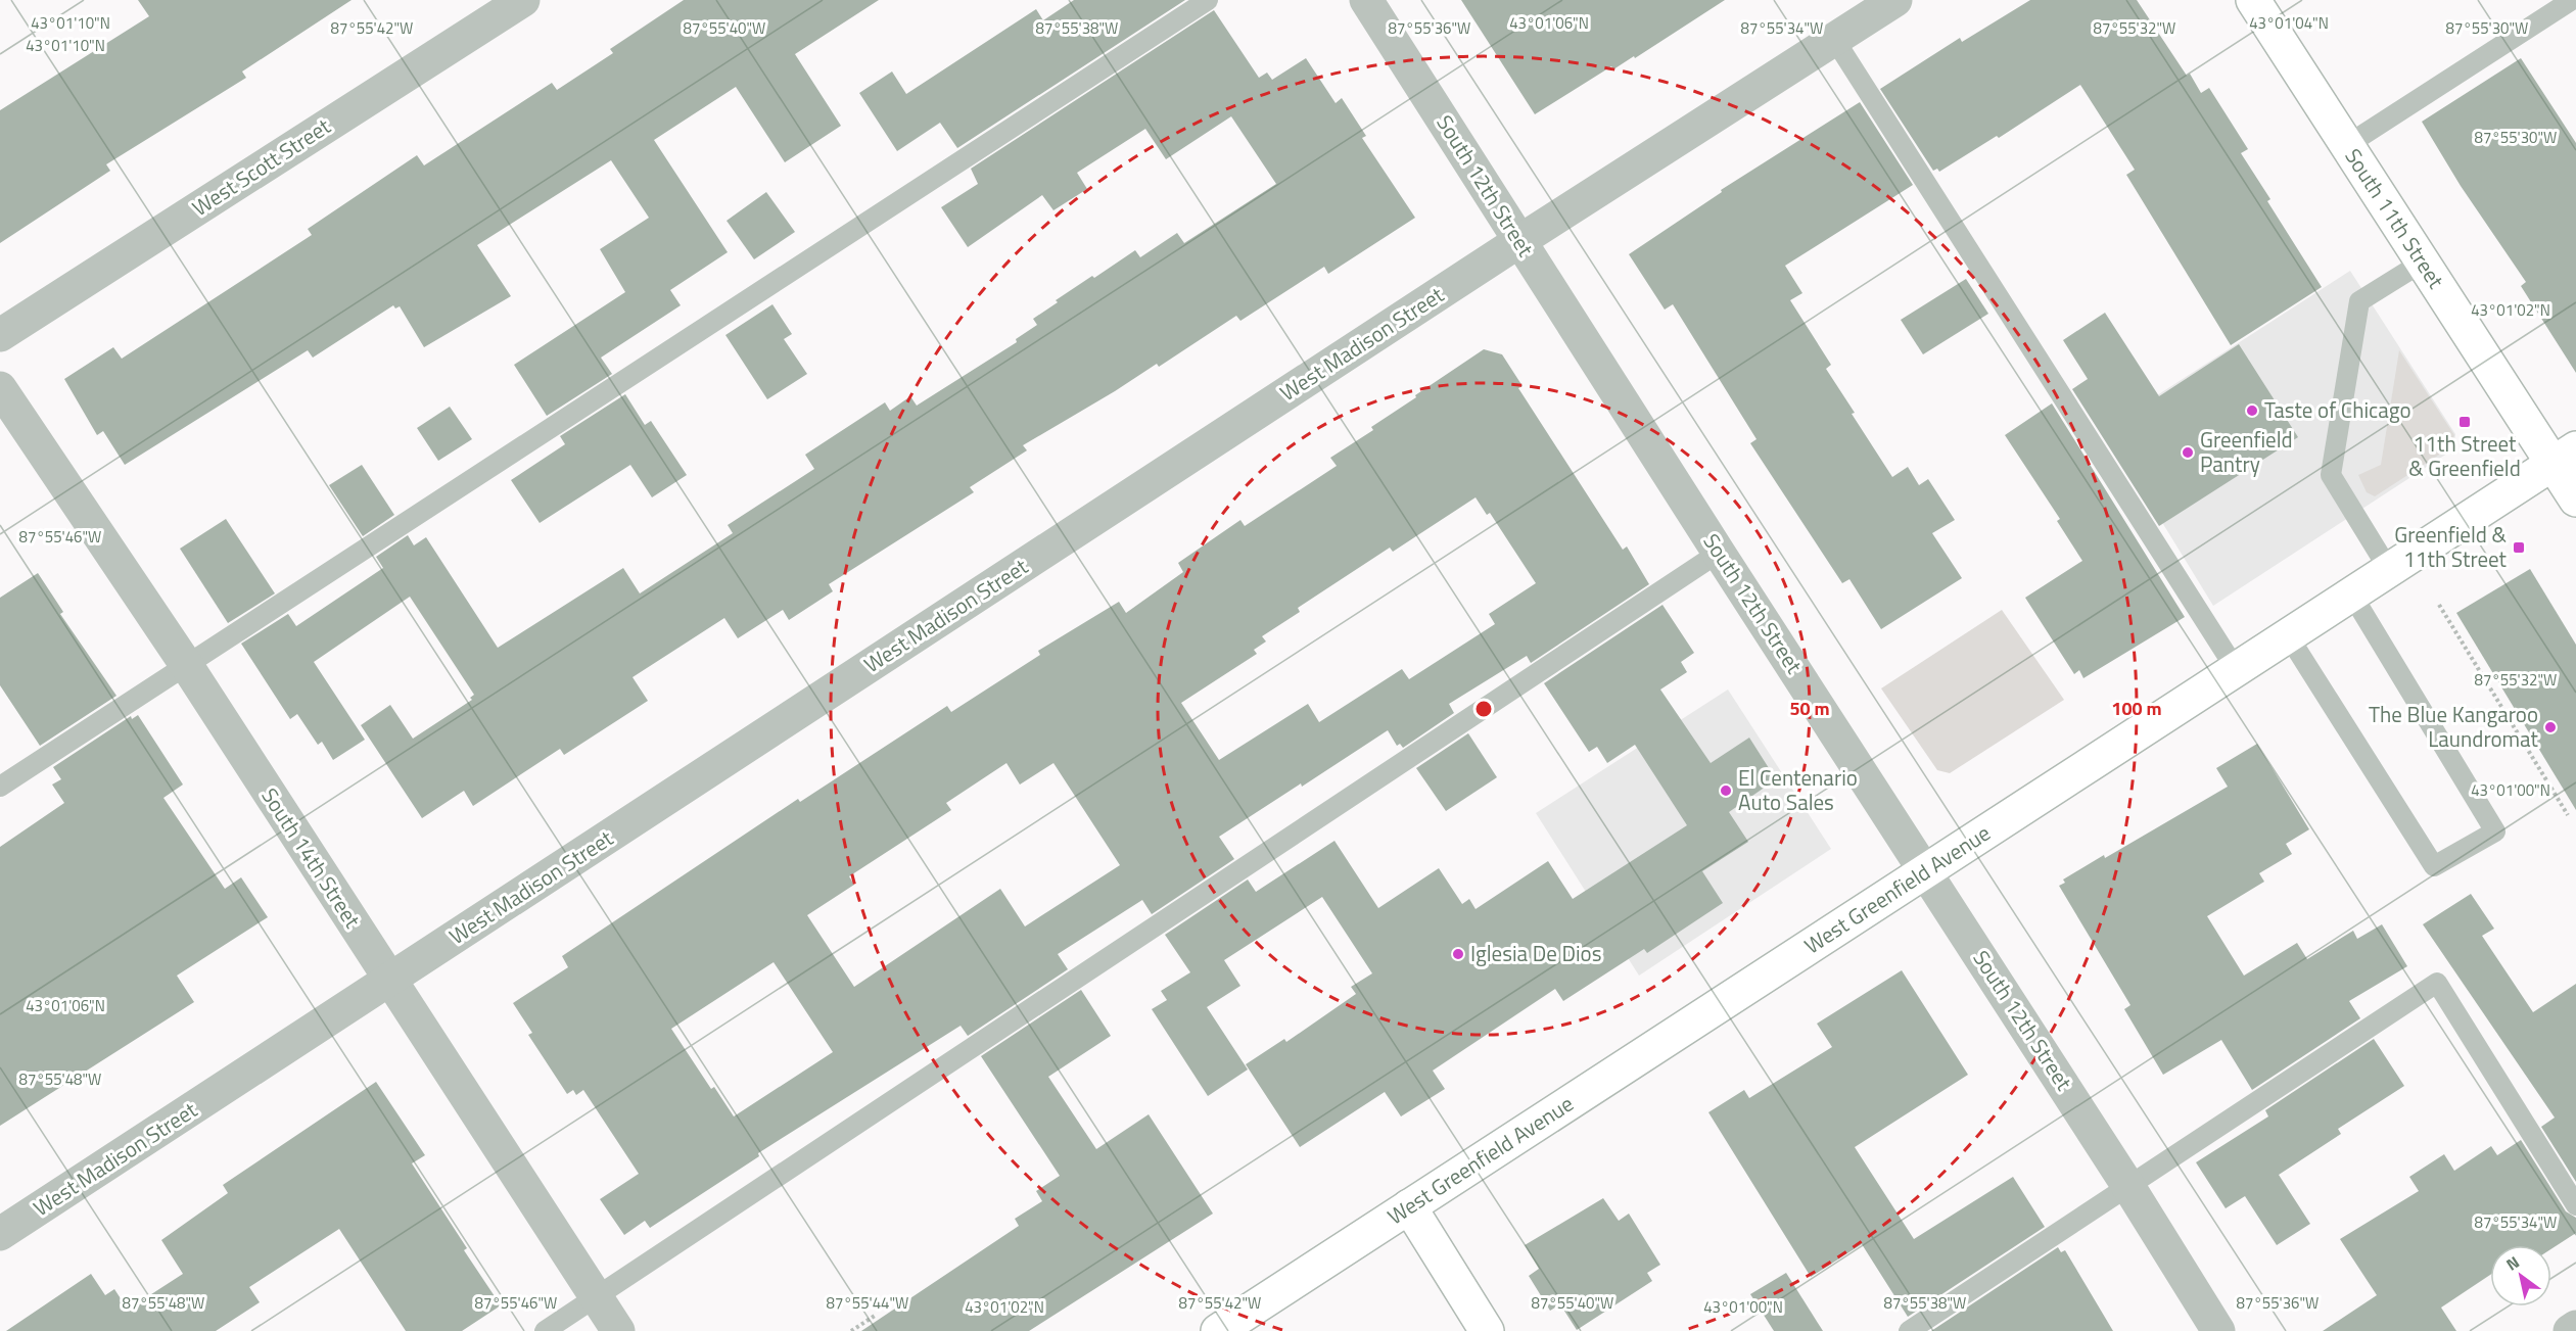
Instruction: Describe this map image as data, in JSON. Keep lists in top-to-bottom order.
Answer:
{
  "streets": {
    "main road": ["South 11th Street", "West Greenfield Avenue"],
    "street": [
      "West Scott Street",
      "South 12th Street",
      "West Madison Street",
      "South 14th Street"
    ]
  },
  "crossings": [
    ["South 12th Street", "West Madison Street"],
    ["South 12th Street", "West Greenfield Avenue"],
    ["South 11th Street", "West Greenfield Avenue"],
    ["West Madison Street", "South 14th Street"]
  ],
  "places": {
    "other": [
      "Taste of Chicago",
      "Greenfield Pantry",
      "The Blue Kangaroo Laundromat",
      "El Centenario Auto Sales",
      "Iglesia De Dios"
    ],
    "transit": ["11th Street & Greenfield", "Greenfield & 11th Street"]
  },
  "north": "top left",
  "coordinates": [
    "43°01'10\"N",
    "43°01'06\"N",
    "43°01'04\"N",
    "87°55'42\"W",
    "87°55'40\"W",
    "87°55'38\"W",
    "87°55'36\"W",
    "87°55'34\"W",
    "87°55'32\"W",
    "87°55'30\"W",
    "43°01'02\"N",
    "87°55'46\"W",
    "43°01'00\"N",
    "87°55'48\"W",
    "87°55'44\"W"
  ],
  "rings": ["50 m", "100 m"]
}
